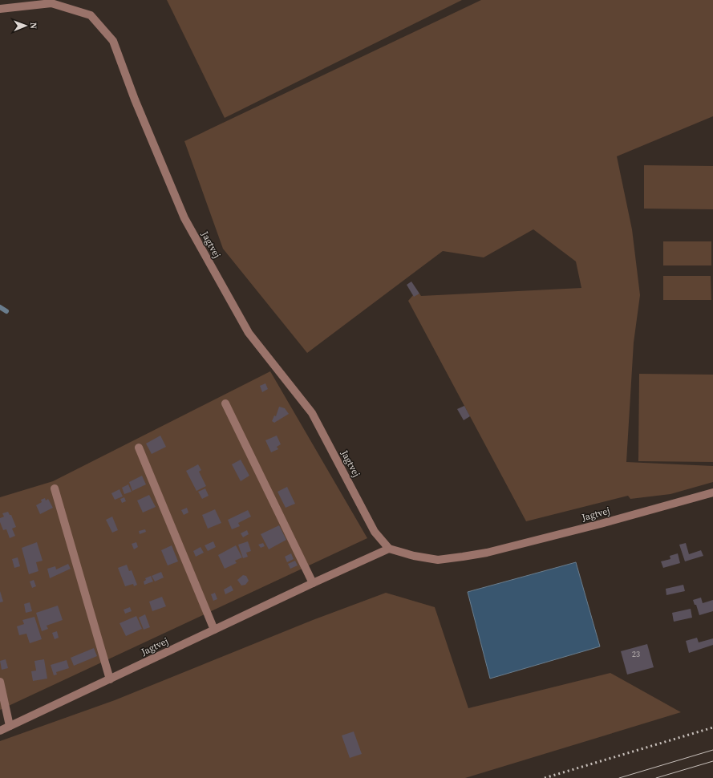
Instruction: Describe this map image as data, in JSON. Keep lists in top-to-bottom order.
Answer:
{
  "streets": {
    "street": ["Jagtvej"]
  },
  "house_numbers": ["23"],
  "north": "right"
}
